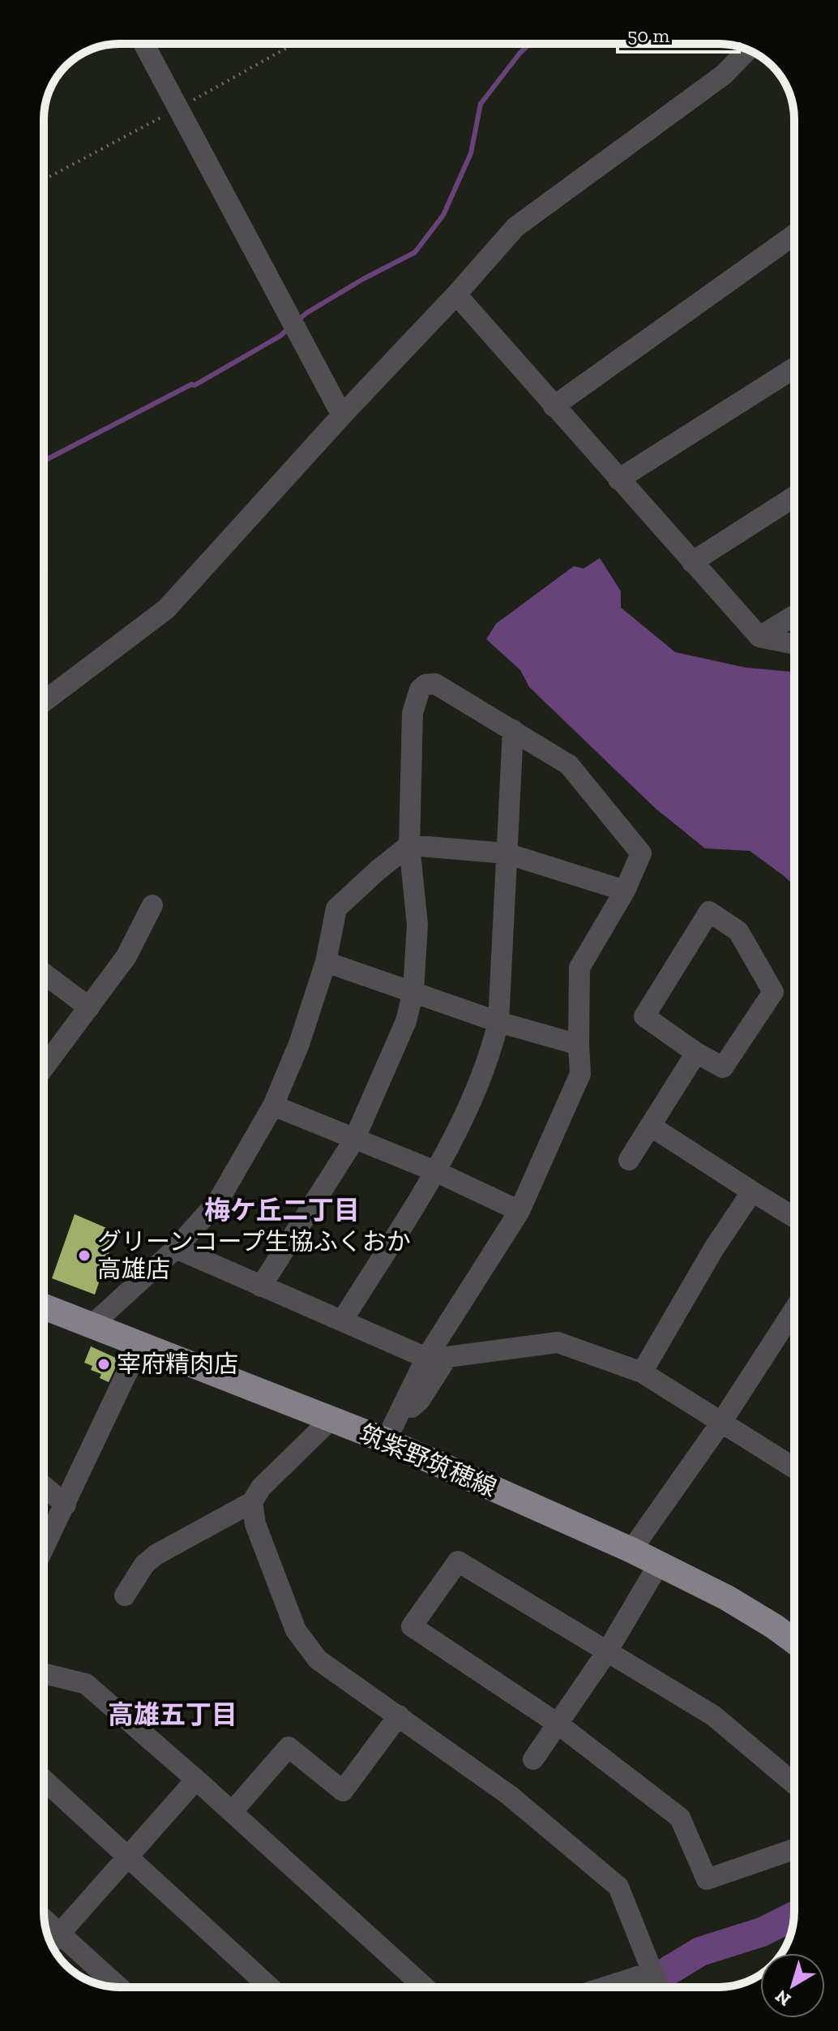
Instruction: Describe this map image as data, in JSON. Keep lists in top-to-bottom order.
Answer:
{
  "streets": {
    "main road": ["筑紫野筑穂線"]
  },
  "districts": ["梅ケ丘二丁目", "高雄五丁目"],
  "places": ["グリーンコープ生協ふくおか 高雄店", "宰府精肉店"],
  "scale_bar": "50 m",
  "north": "bottom left"
}
